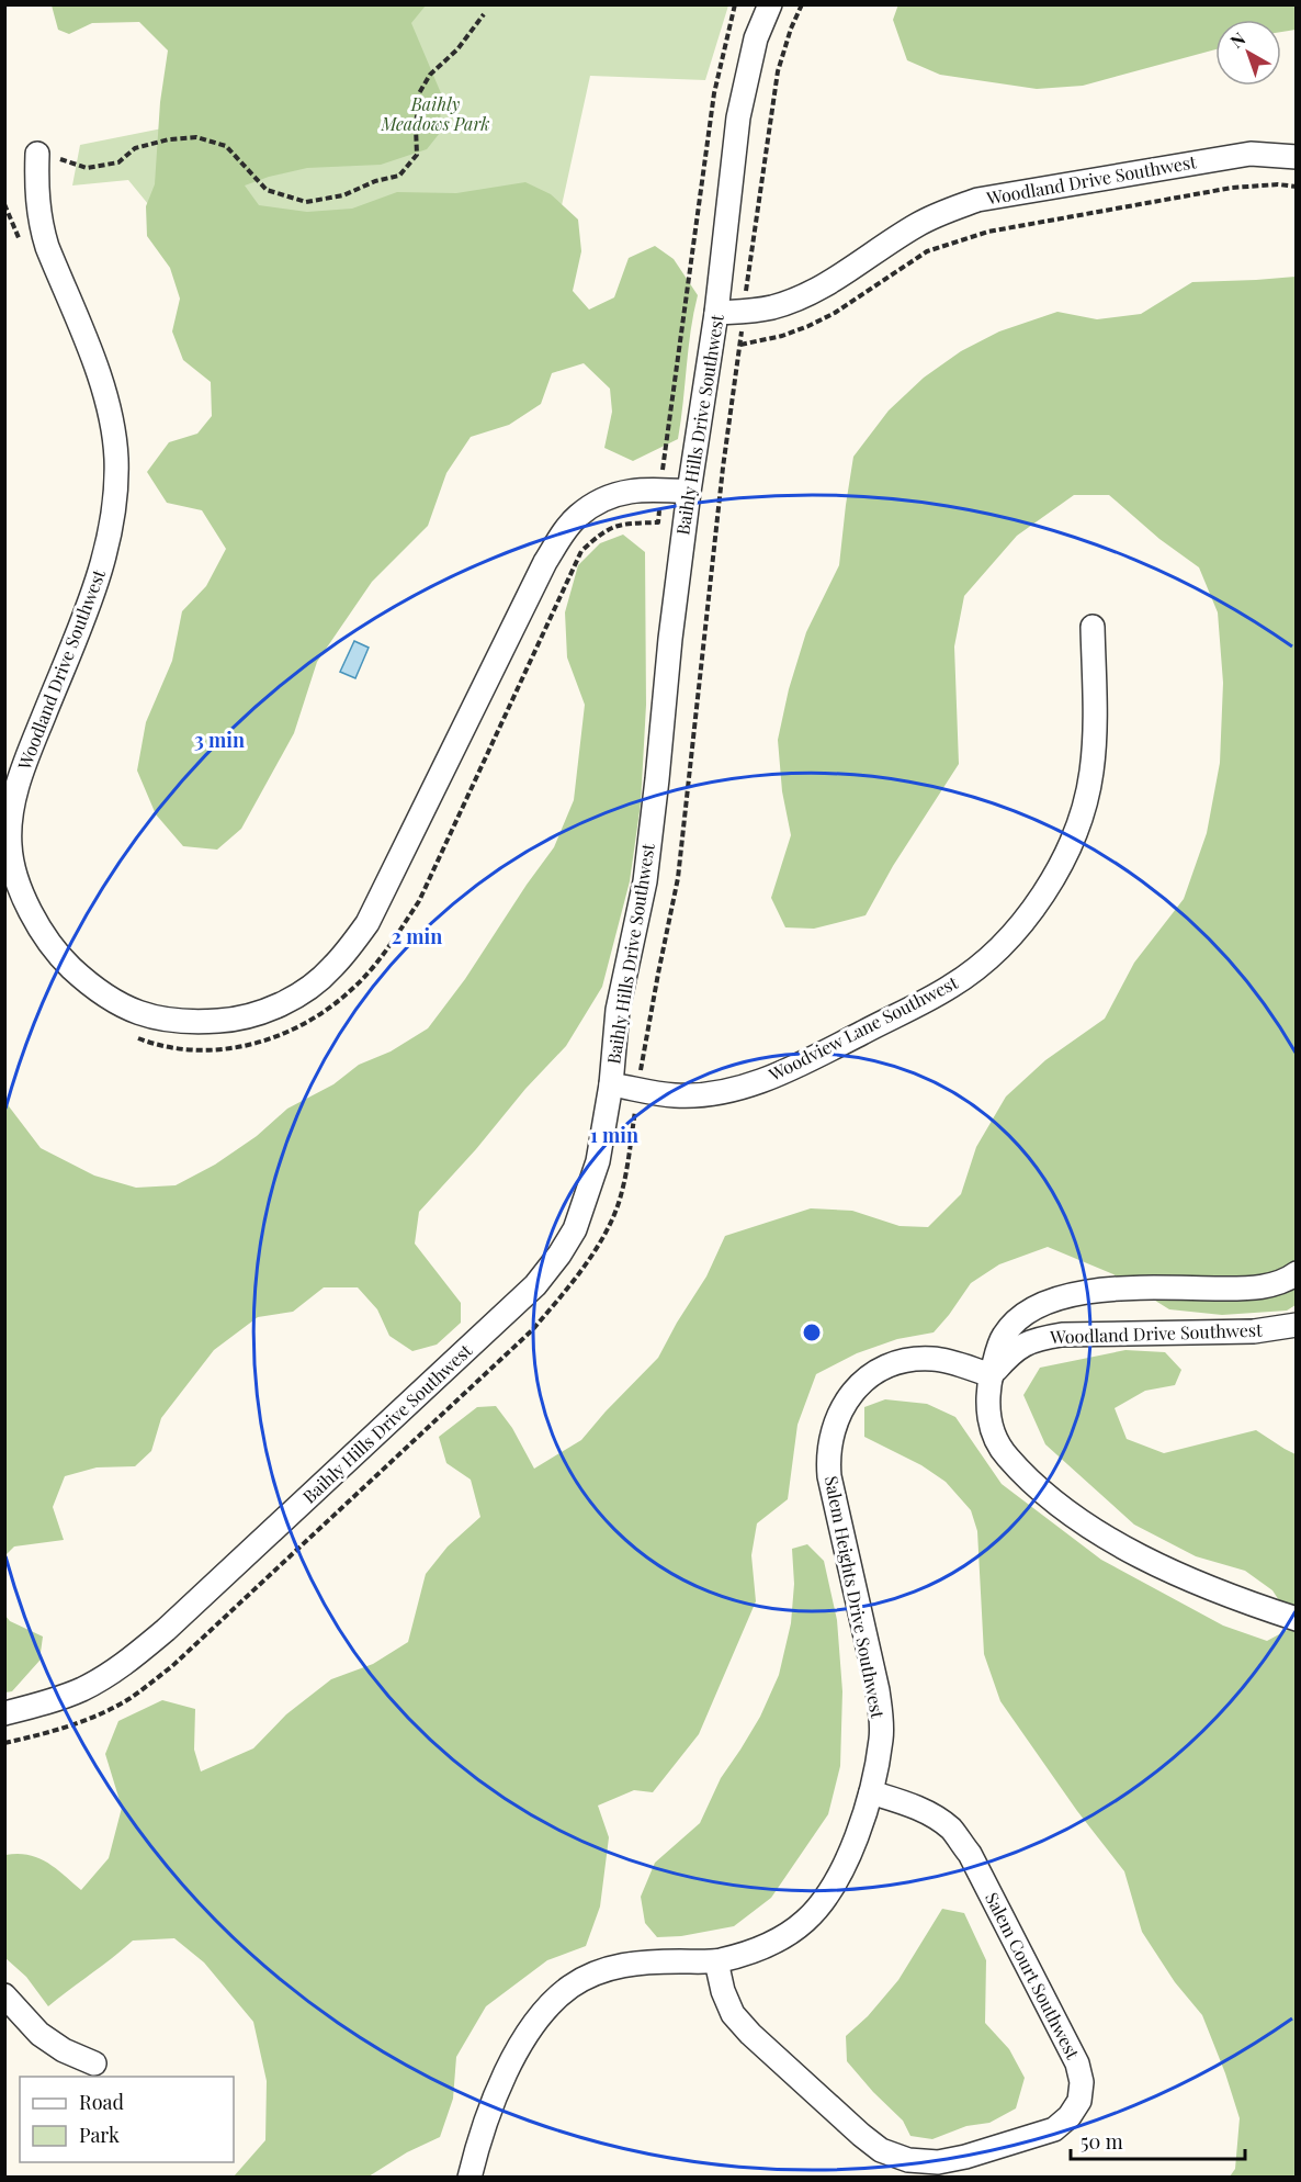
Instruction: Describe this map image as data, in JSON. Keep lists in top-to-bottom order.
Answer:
{
  "streets": {
    "street": [
      "Woodland Drive Southwest",
      "Baihly Hills Drive Southwest",
      "Woodview Lane Southwest",
      "Salem Heights Drive Southwest",
      "Salem Court Southwest"
    ]
  },
  "crossings": [
    ["Woodland Drive Southwest", "Baihly Hills Drive Southwest"],
    ["Woodland Drive Southwest", "Salem Heights Drive Southwest"],
    ["Baihly Hills Drive Southwest", "Woodview Lane Southwest"],
    ["Salem Heights Drive Southwest", "Salem Court Southwest"]
  ],
  "parks": ["Baihly Meadows Park"],
  "legend": ["Road", "Park"],
  "scale_bar": "50 m",
  "north": "top left",
  "rings": ["3 min", "2 min", "1 min"]
}
